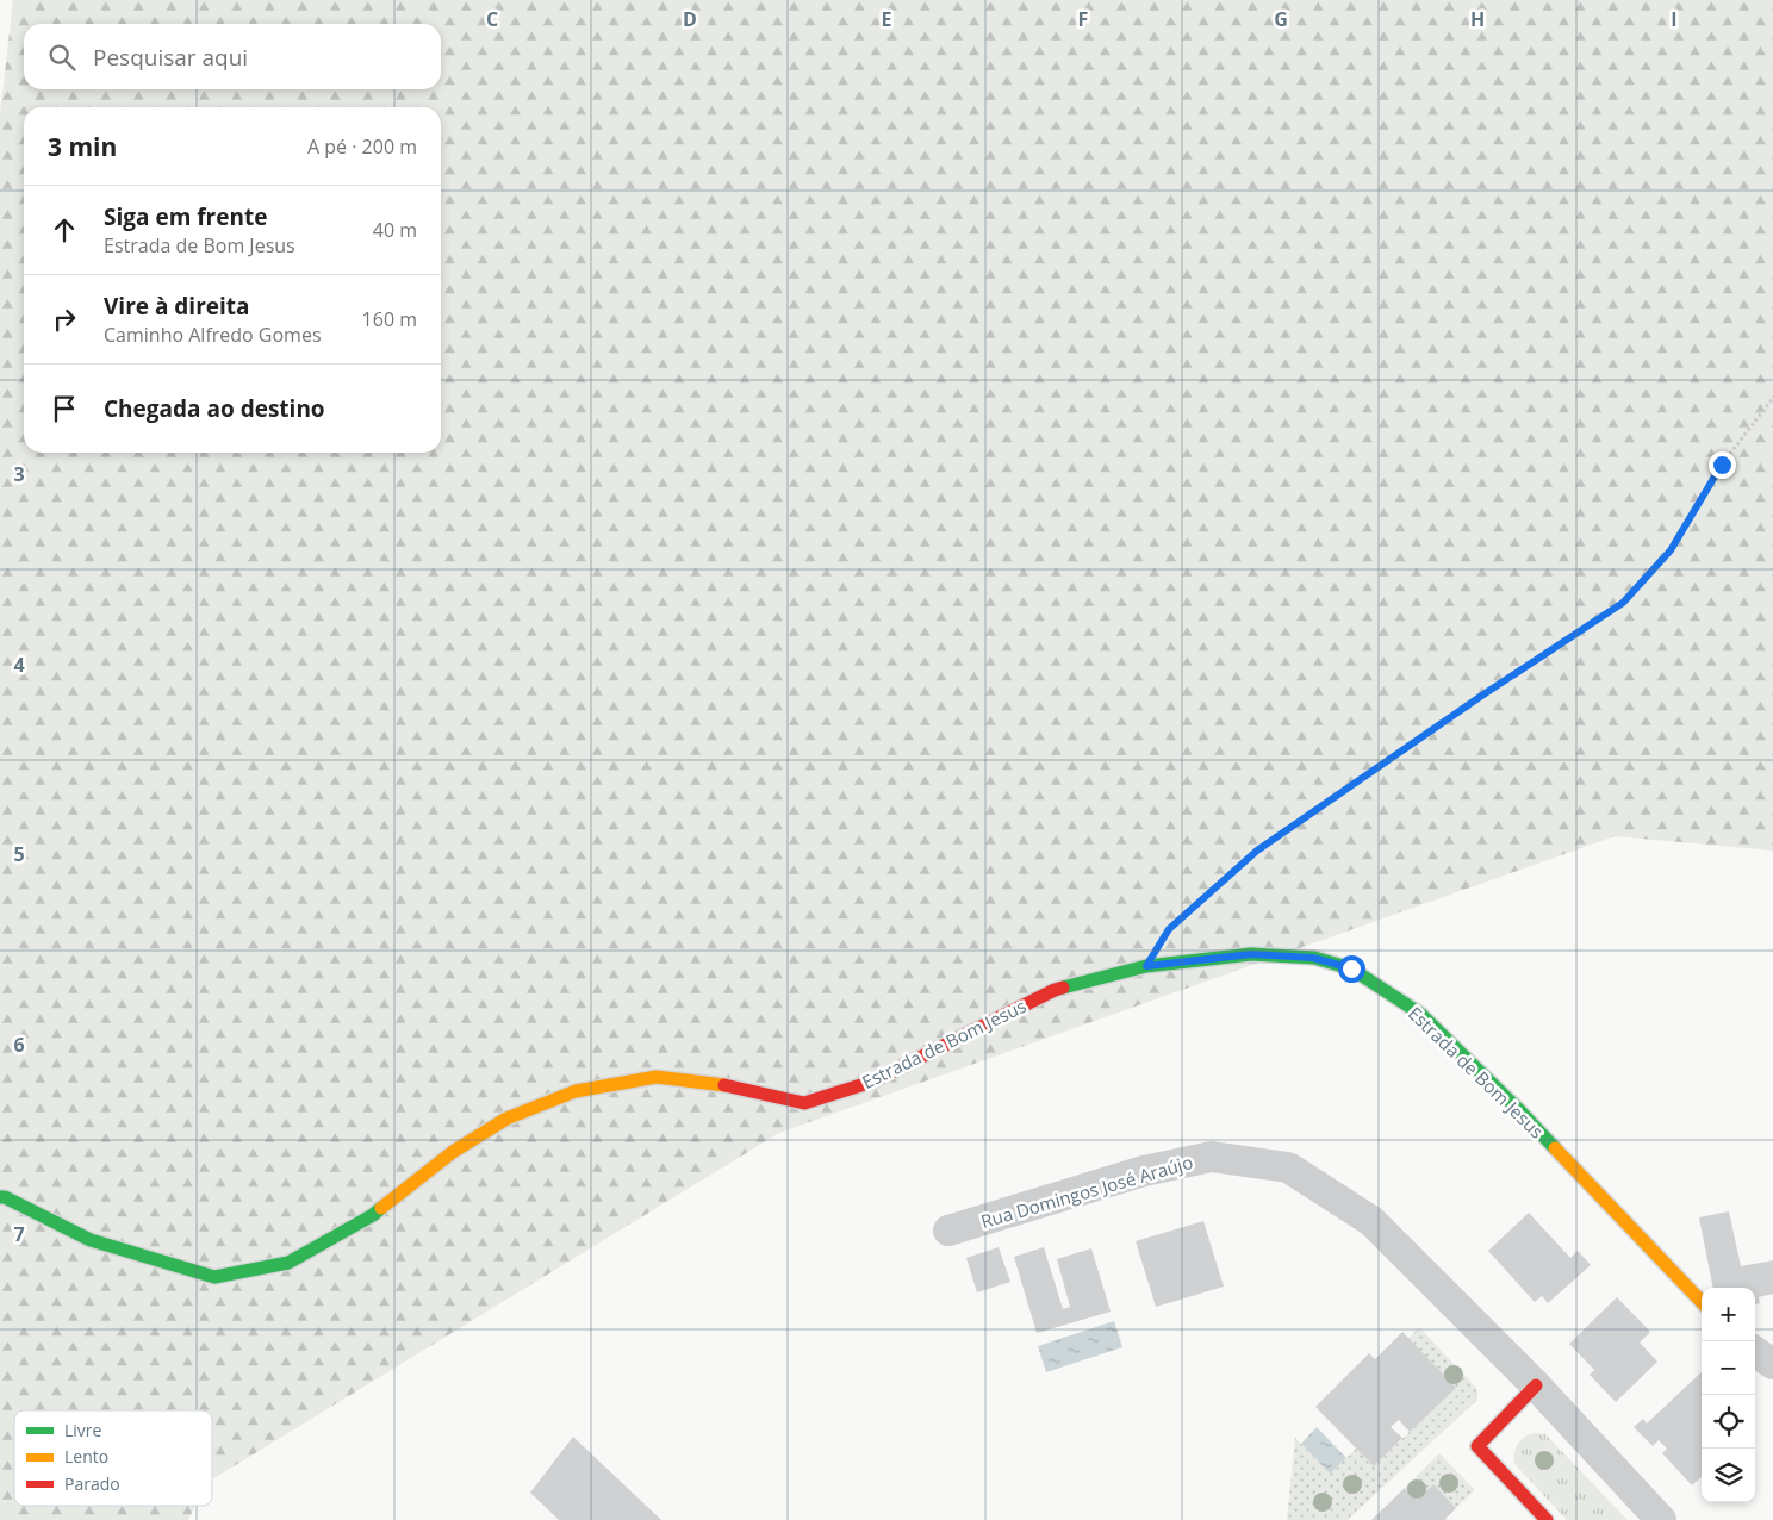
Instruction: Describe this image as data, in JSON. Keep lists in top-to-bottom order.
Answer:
{
  "streets": {
    "street": ["Estrada de Bom Jesus", "Rua Domingos José Araújo"]
  },
  "legend": ["Livre", "Lento", "Parado"],
  "page": {
    "search": "Pesquisar aqui",
    "heading": ["3 min", "A pé · 200 m"],
    "list": [
      ["Siga em frente", "Estrada de Bom Jesus", "40 m"],
      ["Vire à direita", "Caminho Alfredo Gomes", "160 m"],
      "Chegada ao destino"
    ],
    "map_buttons": ["+", "−"]
  },
  "grid": {
    "columns": [
      "C",
      "D",
      "E",
      "F",
      "G",
      "H",
      "I"
    ],
    "rows": [
      "3",
      "4",
      "5",
      "6",
      "7"
    ]
  }
}
